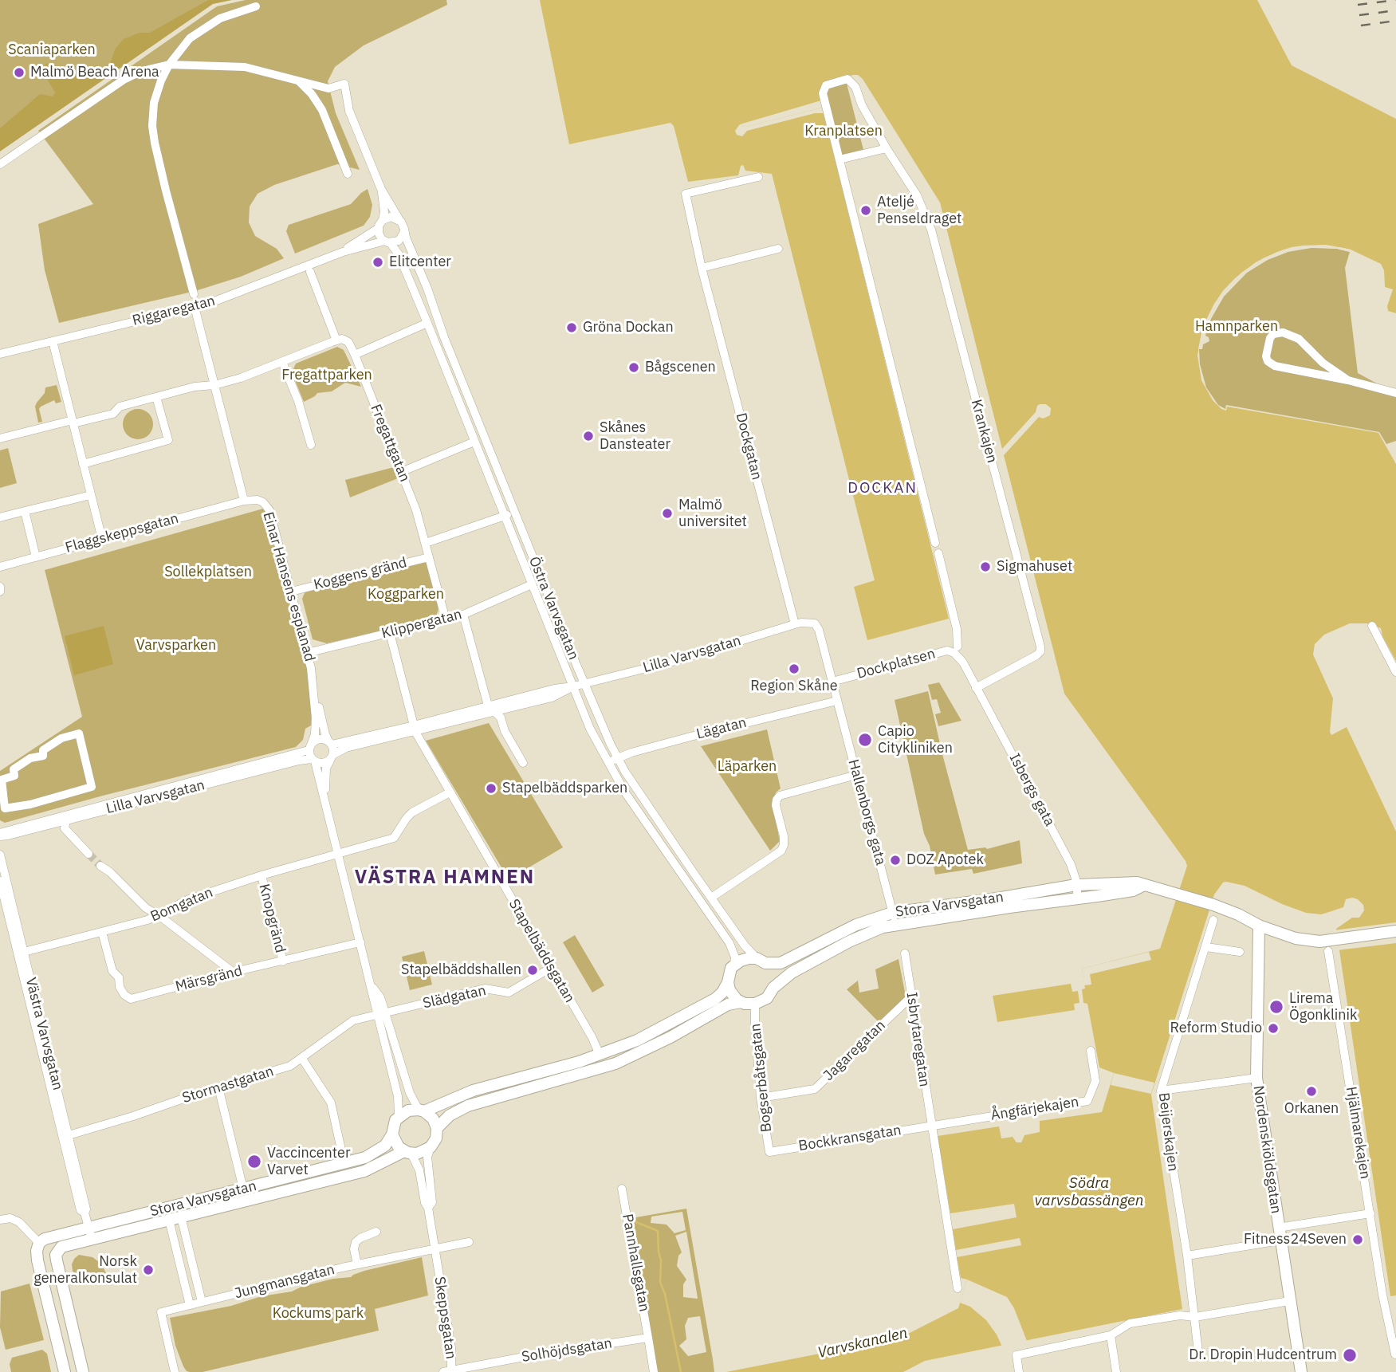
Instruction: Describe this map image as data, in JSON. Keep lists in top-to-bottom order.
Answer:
{
  "streets": {
    "street": [
      "Riggaregatan",
      "Krankajen",
      "Fregattgatan",
      "Dockgatan",
      "Flaggskeppsgatan",
      "Koggens gränd",
      "Einar Hansens esplanad",
      "Östra Varvsgatan",
      "Klippergatan",
      "Lilla Varvsgatan",
      "Dockplatsen",
      "Lägatan",
      "Isbergs gata",
      "Hallenborgs gata",
      "Bomgatan",
      "Stora Varvsgatan",
      "Knopgränd",
      "Stapelbäddsgatan",
      "Märsgränd",
      "Slädgatan",
      "Västra Varvsgatan",
      "Isbrytaregatan",
      "Jagaregatan",
      "Bogserbåtsgatan",
      "Stormastgatan",
      "Ångfärjekajen",
      "Beijerskajen",
      "Hjälmarekajen",
      "Bockkransgatan",
      "Nordenskiöldsgatan",
      "Pannhallsgatan",
      "Jungmansgatan",
      "Skeppsgatan",
      "Solhöjdsgatan"
    ]
  },
  "crossings": [
    ["Riggaregatan", "Einar Hansens esplanad"],
    ["Riggaregatan", "Östra Varvsgatan"],
    ["Krankajen", "Dockplatsen"],
    ["Krankajen", "Isbergs gata"],
    ["Fregattgatan", "Koggens gränd"],
    ["Fregattgatan", "Klippergatan"],
    ["Dockgatan", "Lilla Varvsgatan"],
    ["Flaggskeppsgatan", "Einar Hansens esplanad"],
    ["Koggens gränd", "Einar Hansens esplanad"],
    ["Einar Hansens esplanad", "Klippergatan"],
    ["Einar Hansens esplanad", "Lilla Varvsgatan"],
    ["Östra Varvsgatan", "Klippergatan"],
    ["Östra Varvsgatan", "Lilla Varvsgatan"],
    ["Östra Varvsgatan", "Lägatan"],
    ["Östra Varvsgatan", "Stora Varvsgatan"],
    ["Östra Varvsgatan", "Bogserbåtsgatan"],
    ["Klippergatan", "Stapelbäddsgatan"],
    ["Lilla Varvsgatan", "Dockplatsen"],
    ["Lilla Varvsgatan", "Stapelbäddsgatan"],
    ["Dockplatsen", "Isbergs gata"],
    ["Lägatan", "Hallenborgs gata"],
    ["Isbergs gata", "Stora Varvsgatan"],
    ["Hallenborgs gata", "Stora Varvsgatan"],
    ["Bomgatan", "Knopgränd"],
    ["Bomgatan", "Stapelbäddsgatan"],
    ["Bomgatan", "Märsgränd"],
    ["Bomgatan", "Västra Varvsgatan"],
    ["Stora Varvsgatan", "Västra Varvsgatan"],
    ["Stora Varvsgatan", "Bogserbåtsgatan"],
    ["Stora Varvsgatan", "Nordenskiöldsgatan"],
    ["Knopgränd", "Märsgränd"],
    ["Stapelbäddsgatan", "Slädgatan"],
    ["Slädgatan", "Stormastgatan"],
    ["Västra Varvsgatan", "Stormastgatan"],
    ["Isbrytaregatan", "Jagaregatan"],
    ["Isbrytaregatan", "Ångfärjekajen"],
    ["Isbrytaregatan", "Bockkransgatan"],
    ["Jagaregatan", "Bogserbåtsgatan"],
    ["Bogserbåtsgatan", "Bockkransgatan"],
    ["Ångfärjekajen", "Bockkransgatan"],
    ["Pannhallsgatan", "Solhöjdsgatan"],
    ["Jungmansgatan", "Skeppsgatan"],
    ["Skeppsgatan", "Solhöjdsgatan"]
  ],
  "districts": ["DOCKAN", "VÄSTRA HAMNEN"],
  "water": ["Södra varvsbassängen", "Varvskanalen"],
  "parks": [
    "Scaniaparken",
    "Kranplatsen",
    "Hamnparken",
    "Fregattparken",
    "Sollekplatsen",
    "Koggparken",
    "Varvsparken",
    "Läparken",
    "Kockums park"
  ],
  "places": [
    "Malmö Beach Arena",
    "Ateljé Penseldraget",
    "Elitcenter",
    "Gröna Dockan",
    "Bågscenen",
    "Skånes Dansteater",
    "Malmö universitet",
    "Sigmahuset",
    "Region Skåne",
    "Capio Citykliniken",
    "Stapelbäddsparken",
    "DOZ Apotek",
    "Stapelbäddshallen",
    "Lirema Ögonklinik",
    "Reform Studio",
    "Orkanen",
    "Vaccincenter Varvet",
    "Fitness24Seven",
    "Norsk generalkonsulat",
    "Dr. Dropin Hudcentrum"
  ]
}
